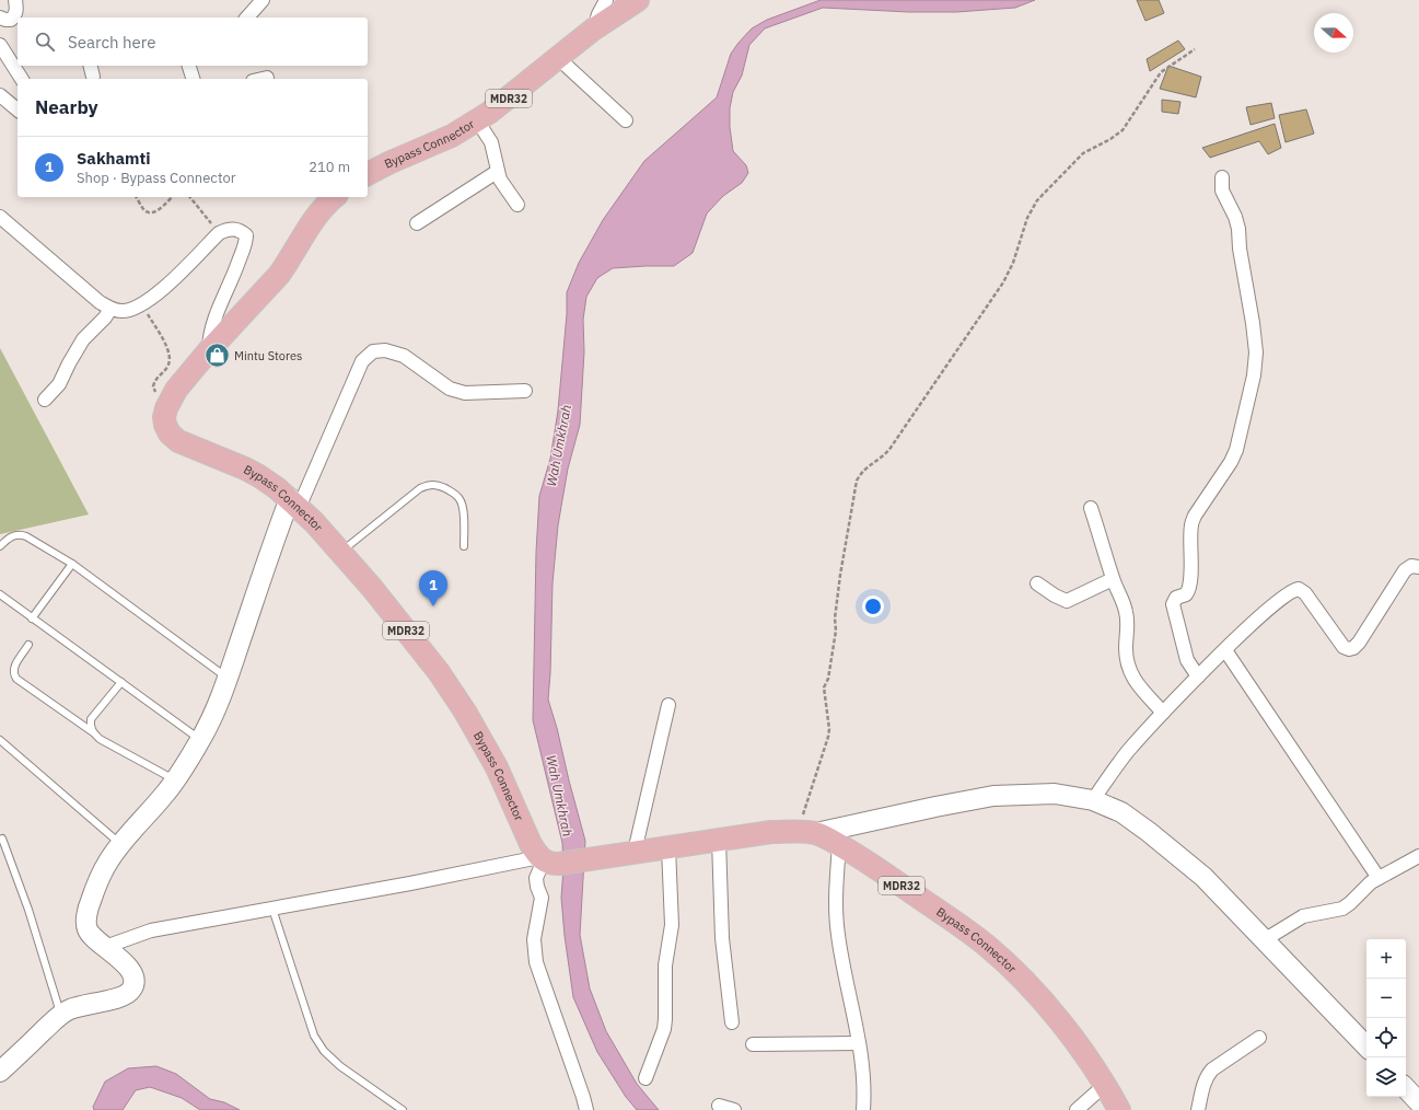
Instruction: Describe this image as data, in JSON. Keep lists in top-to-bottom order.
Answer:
{
  "streets": {
    "main road": ["MDR32", "Bypass Connector"]
  },
  "water": ["Wah Umkhrah"],
  "places": {
    "shop": ["Mintu Stores"]
  },
  "north": "right",
  "page": {
    "search": "Search here",
    "heading": "Nearby",
    "list": [
      {
        "mark": "1",
        "name": "Sakhamti",
        "note": "Shop · Bypass Connector",
        "value": "210 m"
      }
    ],
    "pins": "1",
    "map_buttons": ["+", "−"]
  }
}
